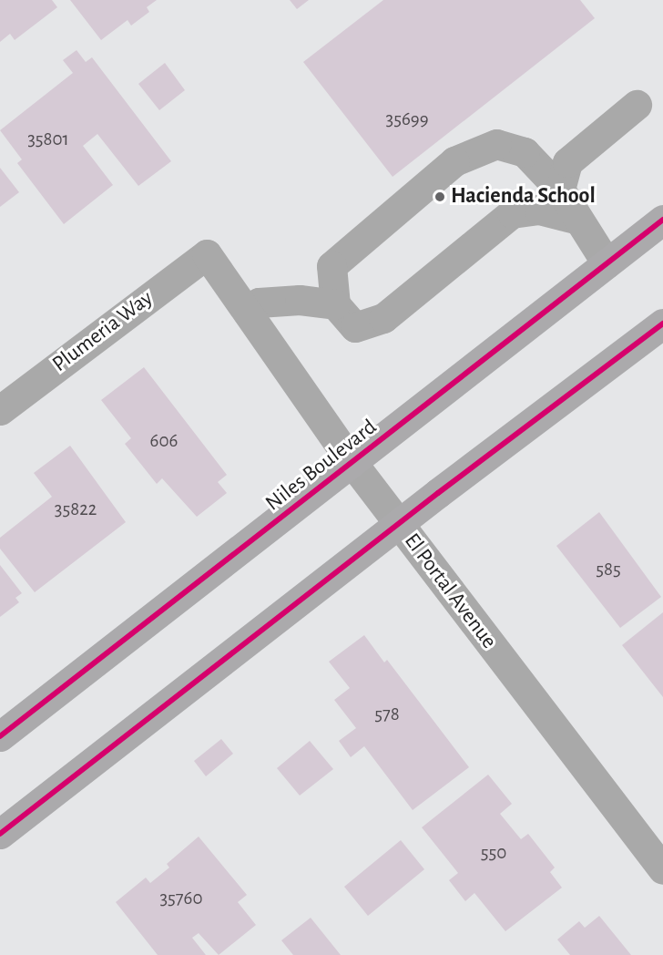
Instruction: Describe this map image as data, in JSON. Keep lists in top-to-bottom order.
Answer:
{
  "streets": {
    "main road": ["Niles Boulevard"],
    "street": ["Plumeria Way", "El Portal Avenue"]
  },
  "crossings": [
    ["Plumeria Way", "El Portal Avenue"],
    ["Niles Boulevard", "El Portal Avenue"]
  ],
  "places": ["Hacienda School"],
  "house_numbers": [
    "35699",
    "35801",
    "606",
    "35822",
    "585",
    "578",
    "550",
    "35760"
  ]
}
